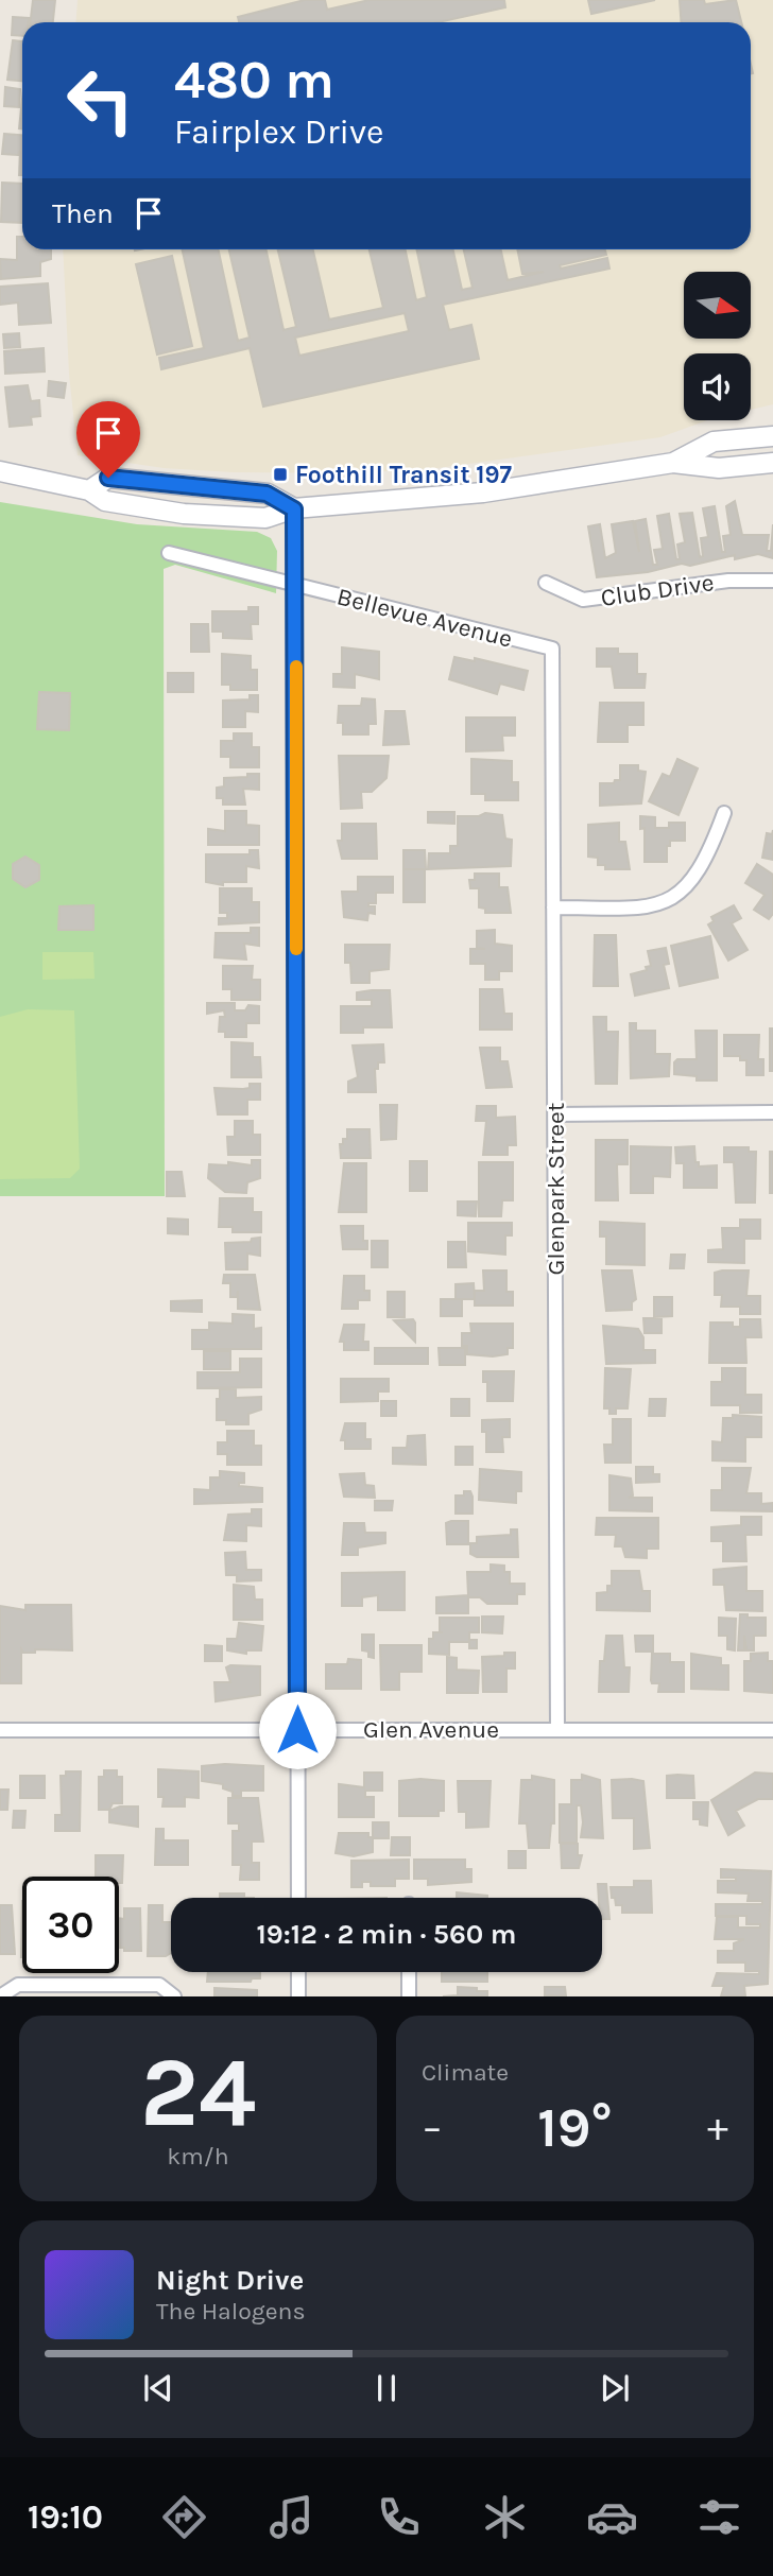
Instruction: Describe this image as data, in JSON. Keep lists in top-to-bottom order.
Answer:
{
  "streets": {
    "street": [
      "Club Drive",
      "Bellevue Avenue",
      "Glenpark Street",
      "Glen Avenue"
    ]
  },
  "crossings": [
    ["Bellevue Avenue", "Glenpark Street"],
    ["Glenpark Street", "Glen Avenue"]
  ],
  "places": {
    "transit": ["Foothill Transit 197"]
  },
  "north": "right",
  "page": {
    "turn": ["480 m", "Fairplex Drive"],
    "then": "Then",
    "limit": "30",
    "trip": "19:12 · 2 min · 560 m",
    "tile": [
      ["24", "km/h"],
      "Climate"
    ],
    "heat": ["−", "19°", "+"],
    "song": ["Night Drive", "The Halogens"],
    "tabs": "19:10"
  }
}
